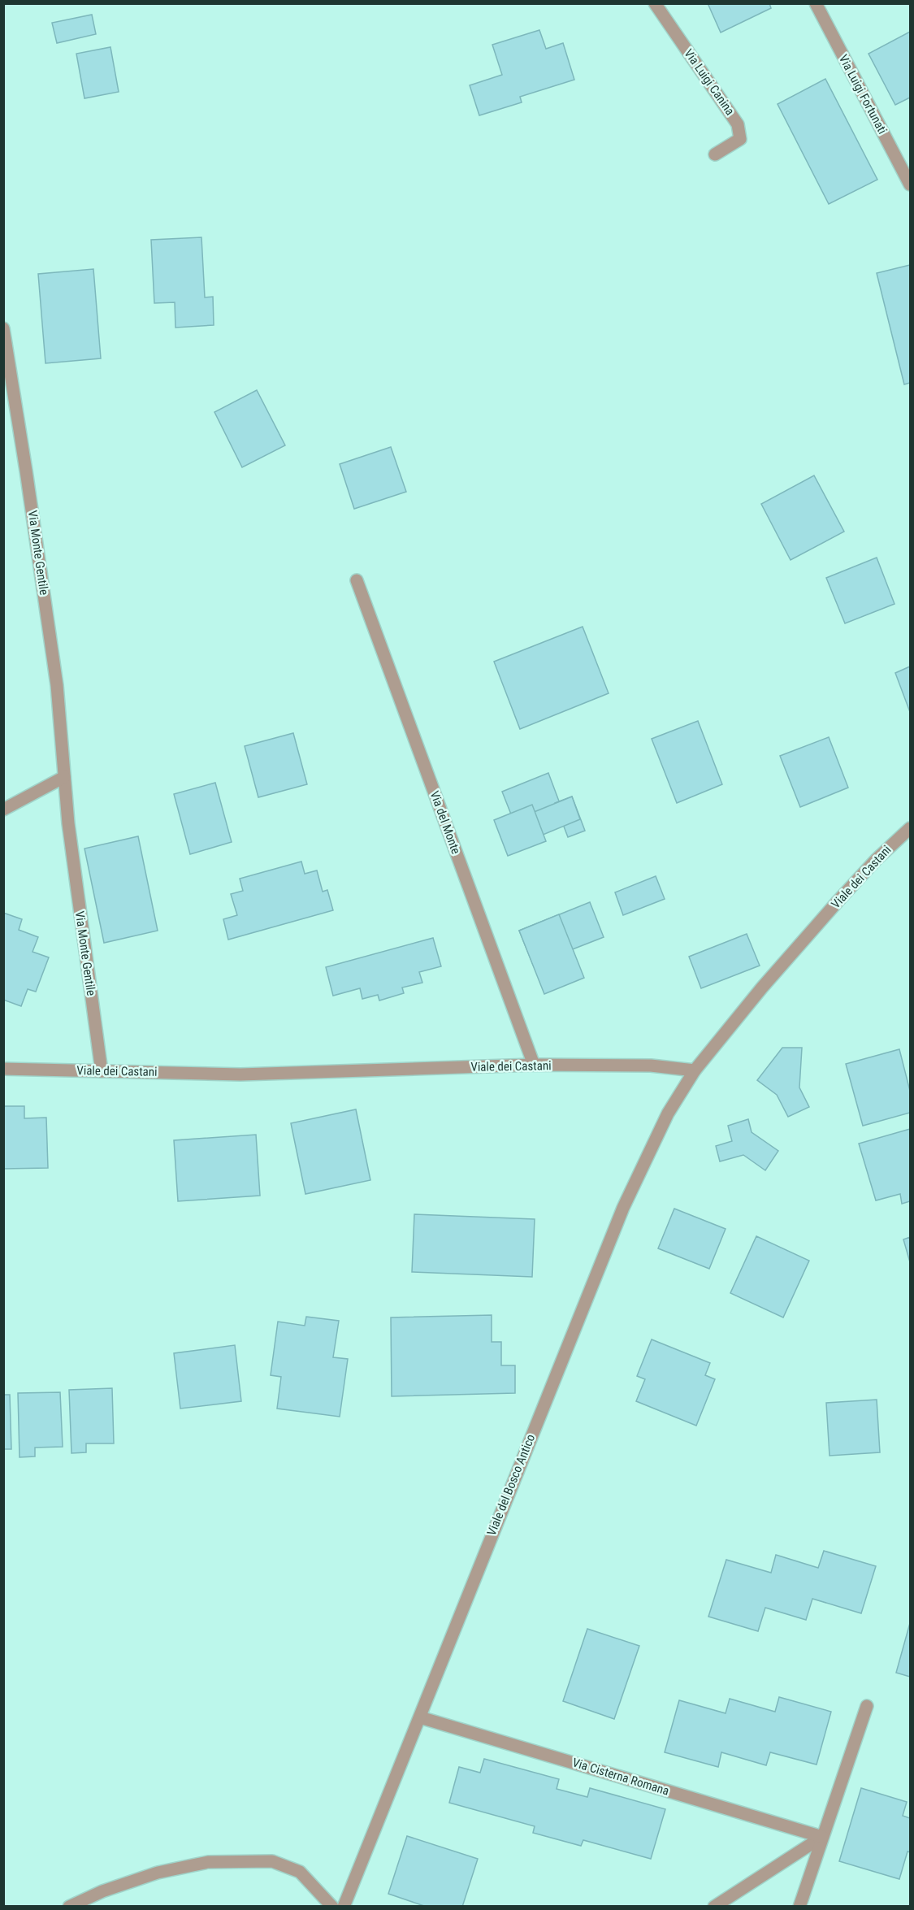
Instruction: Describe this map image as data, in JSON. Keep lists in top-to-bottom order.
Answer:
{
  "streets": {
    "street": [
      "Via Luigi Canina",
      "Via Luigi Fortunati",
      "Via Monte Gentile",
      "Via del Monte",
      "Viale dei Castani",
      "Viale del Bosco Antico",
      "Via Cisterna Romana"
    ]
  },
  "crossings": [
    ["Via Monte Gentile", "Viale dei Castani"],
    ["Via del Monte", "Viale dei Castani"],
    ["Viale dei Castani", "Viale del Bosco Antico"],
    ["Viale del Bosco Antico", "Via Cisterna Romana"]
  ]
}
